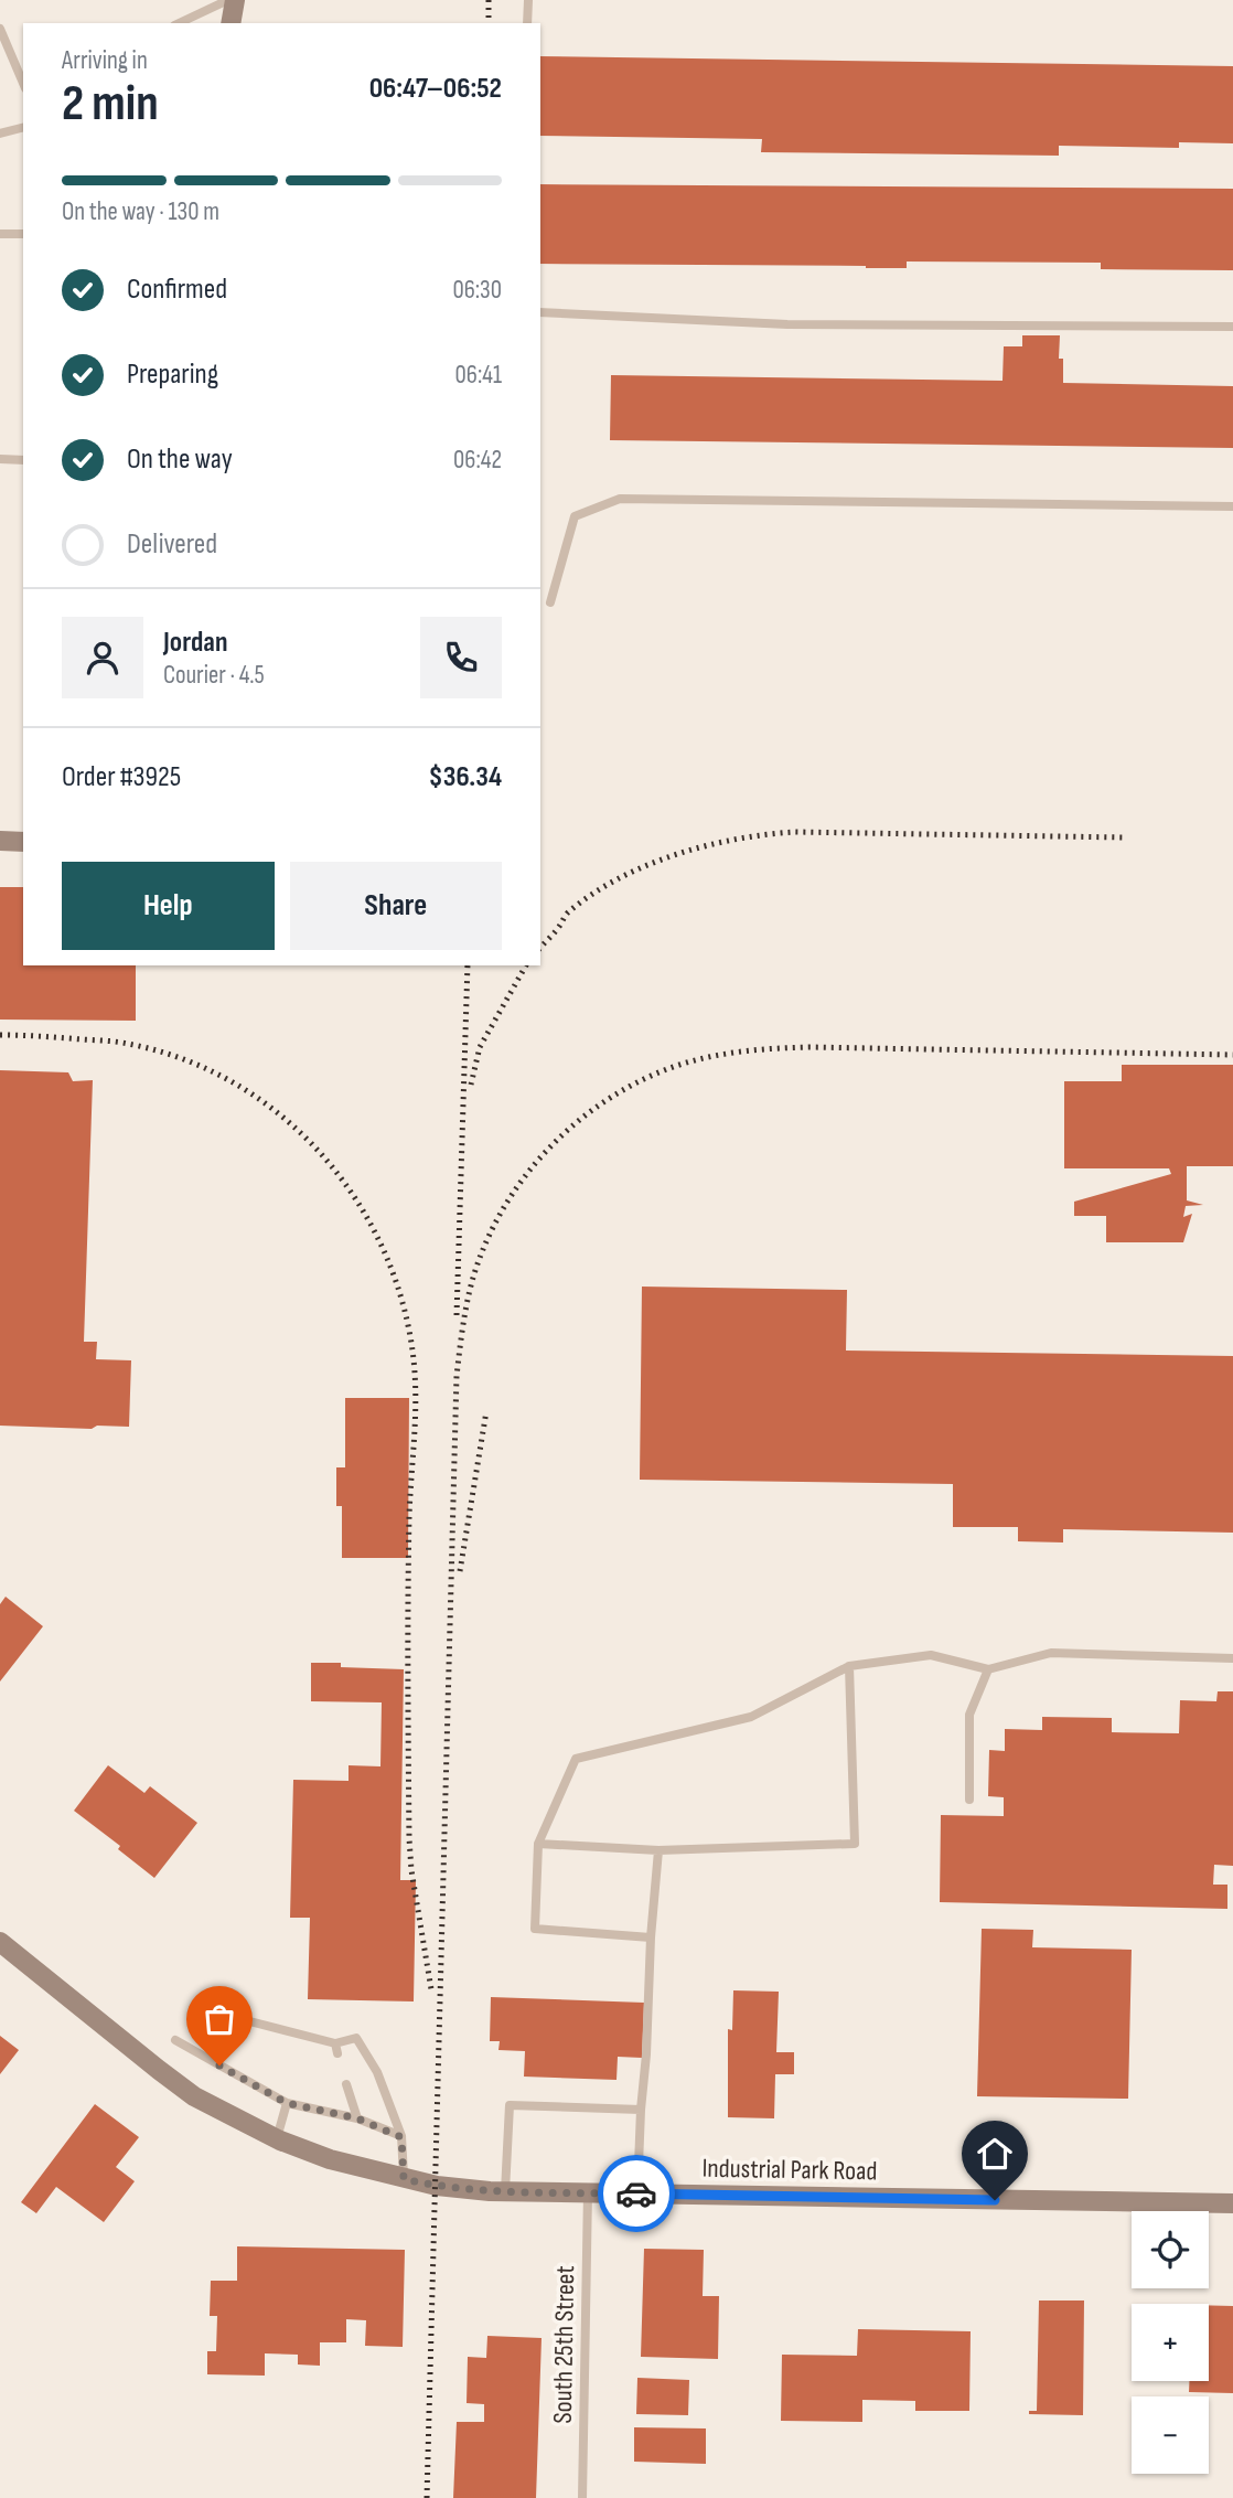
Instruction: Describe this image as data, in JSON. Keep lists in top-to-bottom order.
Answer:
{
  "streets": {
    "street": ["Industrial Park Road"],
    "lane": ["South 25th Street"]
  },
  "crossings": [
    ["Industrial Park Road", "South 25th Street"]
  ],
  "page": {
    "heading": ["2 min", "Arriving in", "06:47–06:52"],
    "panel": [
      "Jordan",
      "Courier · 4.5",
      "Order #3925",
      "$36.34"
    ],
    "bar": "On the way · 130 m",
    "list": [
      ["Confirmed", "06:30"],
      ["Preparing", "06:41"],
      ["On the way", "06:42"],
      "Delivered"
    ],
    "buttons": ["Help", "Share"],
    "map_buttons": ["+", "−"]
  }
}
